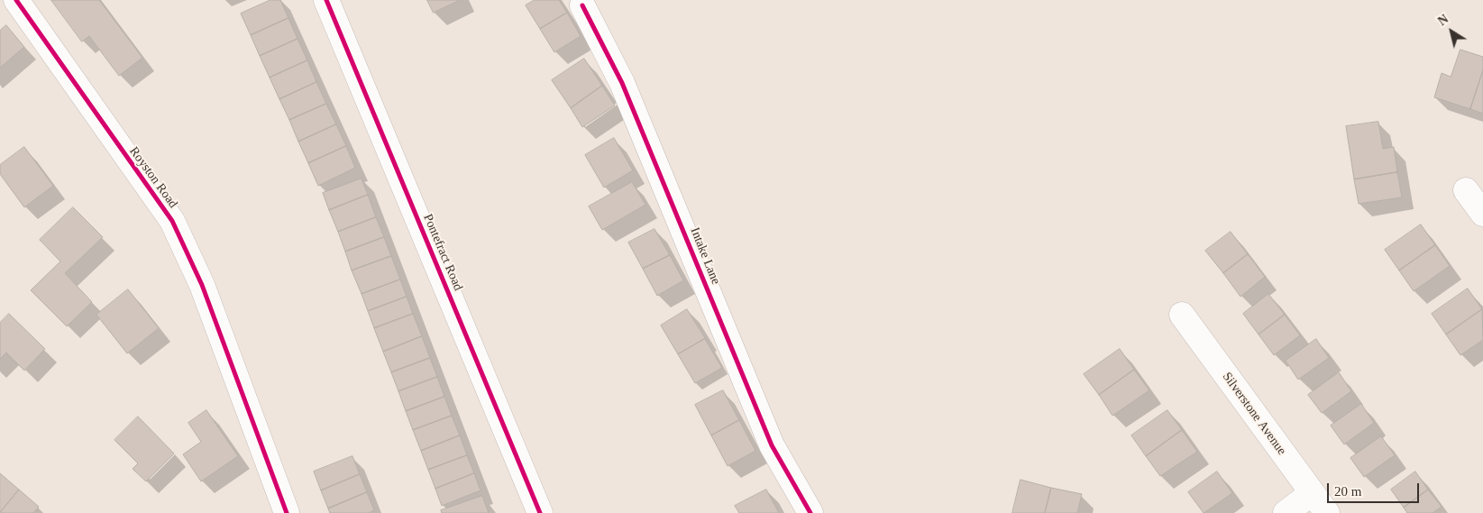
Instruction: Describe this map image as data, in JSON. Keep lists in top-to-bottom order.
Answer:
{
  "streets": {
    "street": [
      "Royston Road",
      "Pontefract Road",
      "Intake Lane",
      "Silverstone Avenue"
    ]
  },
  "scale_bar": "20 m",
  "north": "top left"
}
